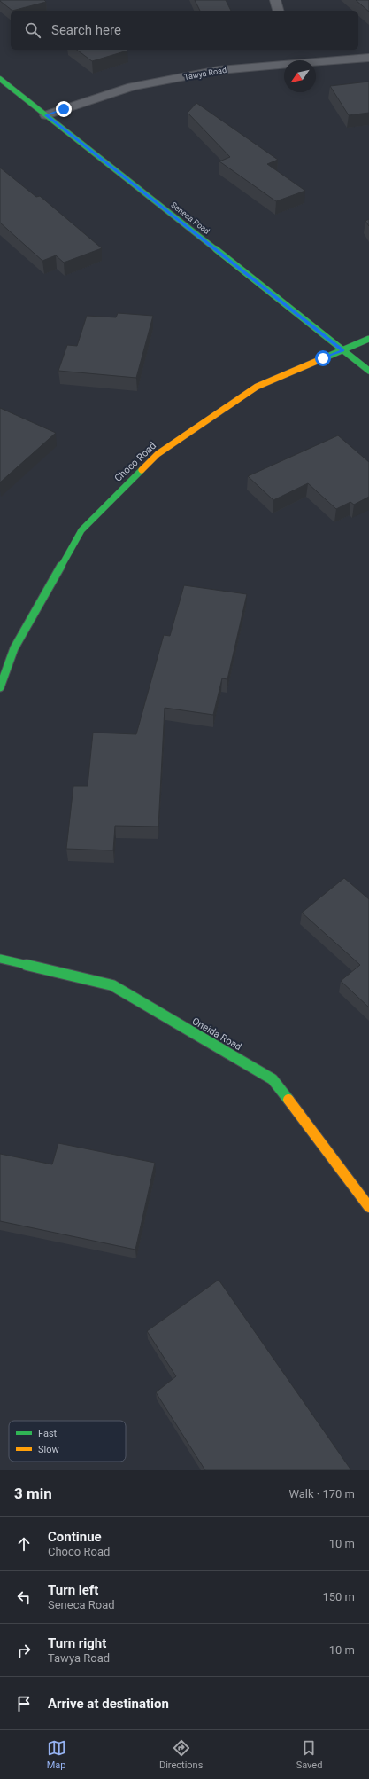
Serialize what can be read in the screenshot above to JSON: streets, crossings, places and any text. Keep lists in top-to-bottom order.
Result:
{
  "streets": {
    "street": [
      "Tawya Road",
      "Seneca Road",
      "Choco Road",
      "Oneida Road"
    ]
  },
  "crossings": [
    ["Tawya Road", "Seneca Road"],
    ["Seneca Road", "Choco Road"]
  ],
  "legend": ["Fast", "Slow"],
  "north": "bottom left",
  "page": {
    "search": "Search here",
    "heading": ["3 min", "Walk · 170 m"],
    "list": [
      ["Continue", "Choco Road", "10 m"],
      ["Turn left", "Seneca Road", "150 m"],
      ["Turn right", "Tawya Road", "10 m"],
      "Arrive at destination"
    ],
    "nav": ["Map", "Directions", "Saved"]
  }
}
